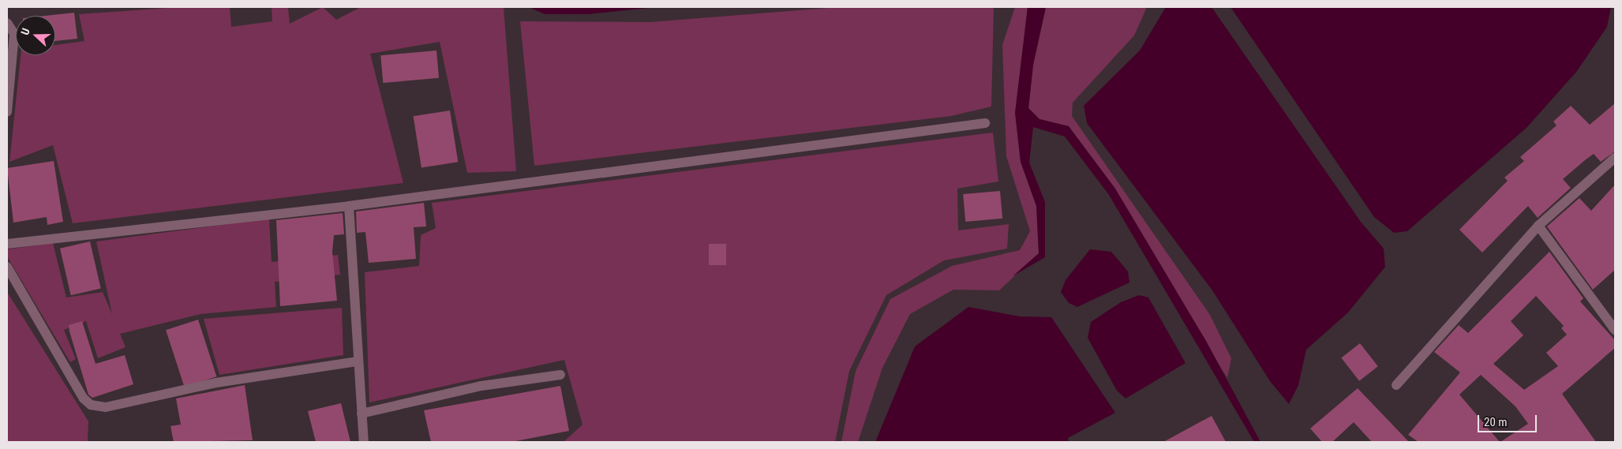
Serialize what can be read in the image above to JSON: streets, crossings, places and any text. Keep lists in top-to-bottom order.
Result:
{
  "scale_bar": "20 m",
  "north": "left"
}
